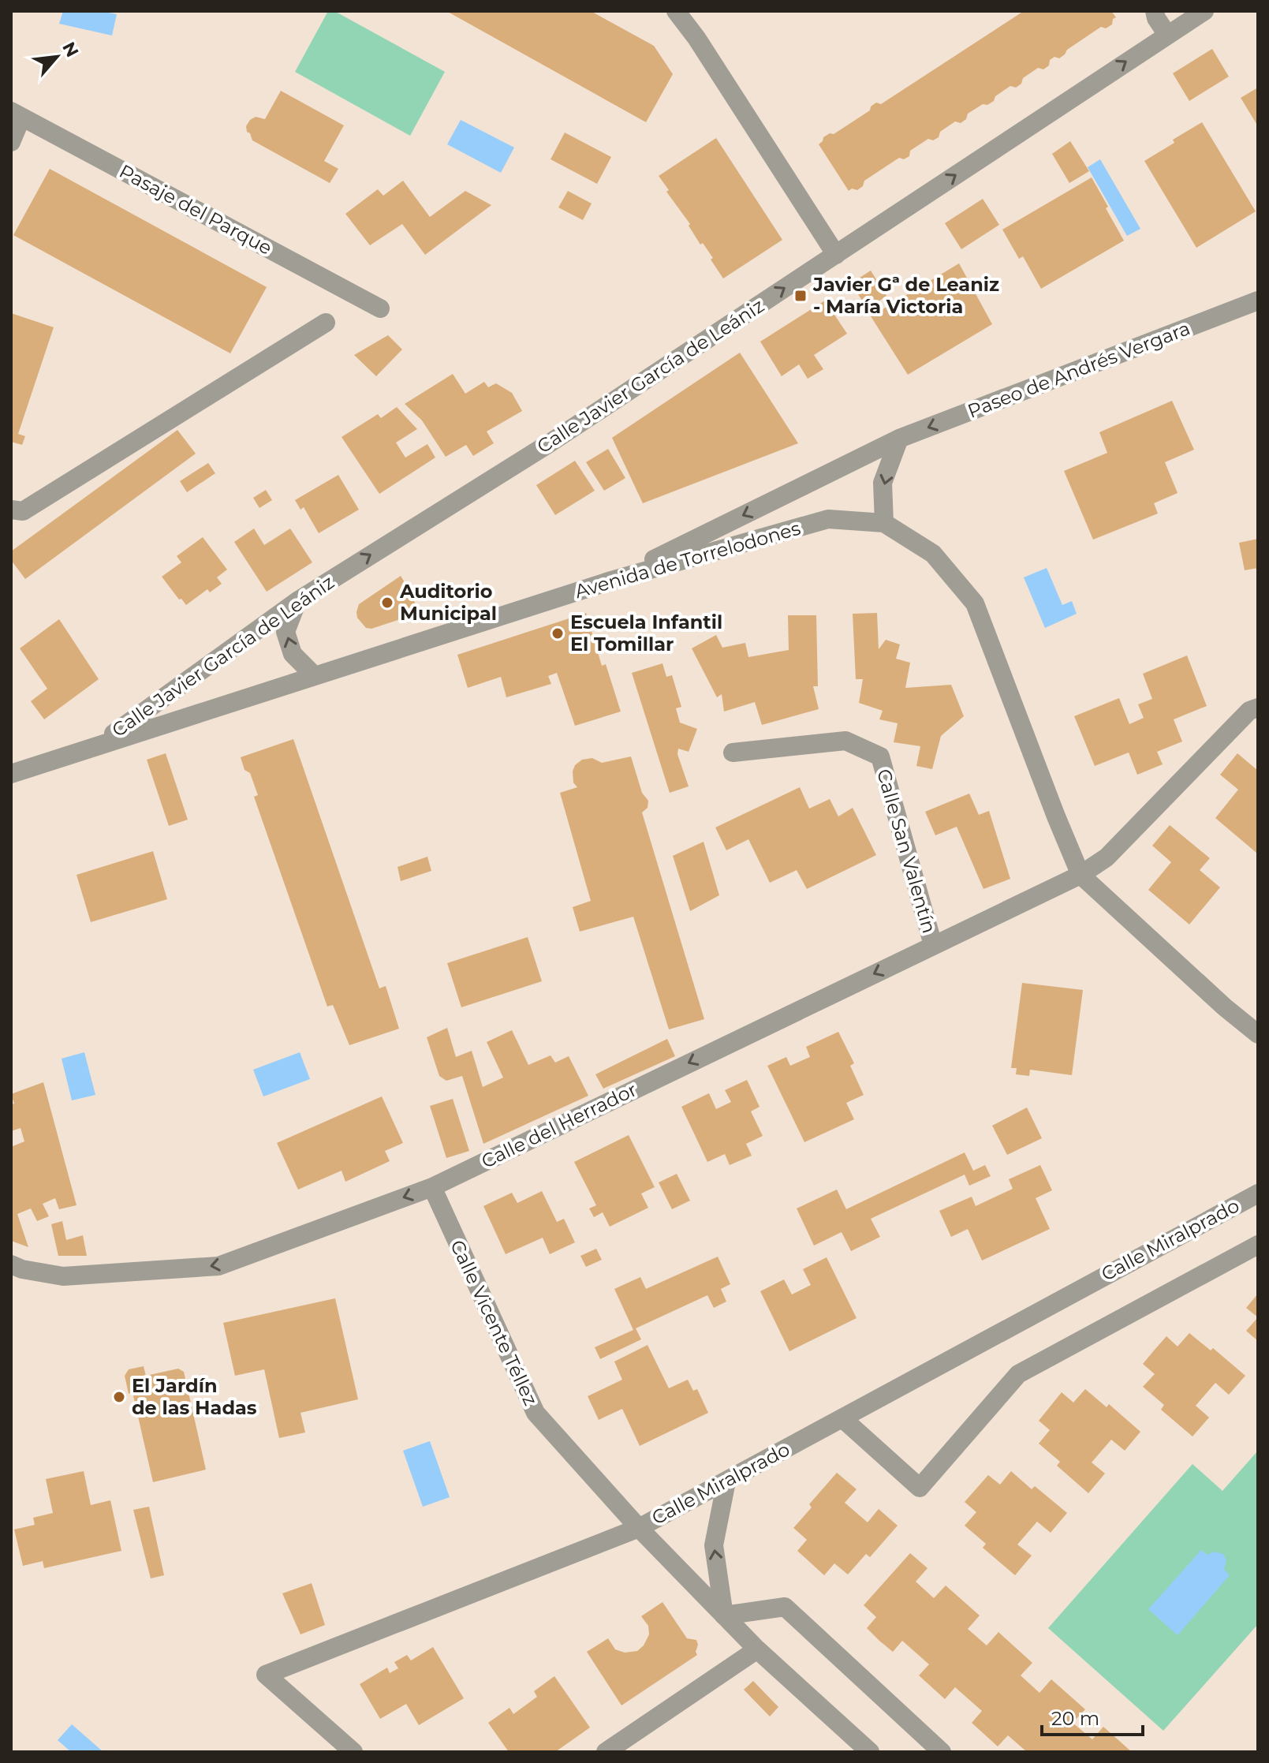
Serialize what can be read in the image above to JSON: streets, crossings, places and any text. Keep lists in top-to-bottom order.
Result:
{
  "streets": {
    "street": [
      "Pasaje del Parque",
      "Paseo de Andrés Vergara",
      "Calle Javier García de Leániz",
      "Avenida de Torrelodones",
      "Calle San Valentín",
      "Calle del Herrador",
      "Calle Miralprado",
      "Calle Vicente Téllez"
    ]
  },
  "crossings": [
    ["Paseo de Andrés Vergara", "Avenida de Torrelodones"],
    ["Calle Javier García de Leániz", "Avenida de Torrelodones"],
    ["Avenida de Torrelodones", "Calle del Herrador"],
    ["Calle San Valentín", "Calle del Herrador"],
    ["Calle del Herrador", "Calle Vicente Téllez"],
    ["Calle Miralprado", "Calle Vicente Téllez"]
  ],
  "one_way": ["Paseo de Andrés Vergara", "Calle Javier García de Leániz", "Calle del Herrador"],
  "places": {
    "transit": ["Javier Gª de Leaniz - María Victoria"],
    "other": ["Auditorio Municipal", "Escuela Infantil El Tomillar", "El Jardín de las Hadas"]
  },
  "scale_bar": "20 m",
  "north": "top right"
}
